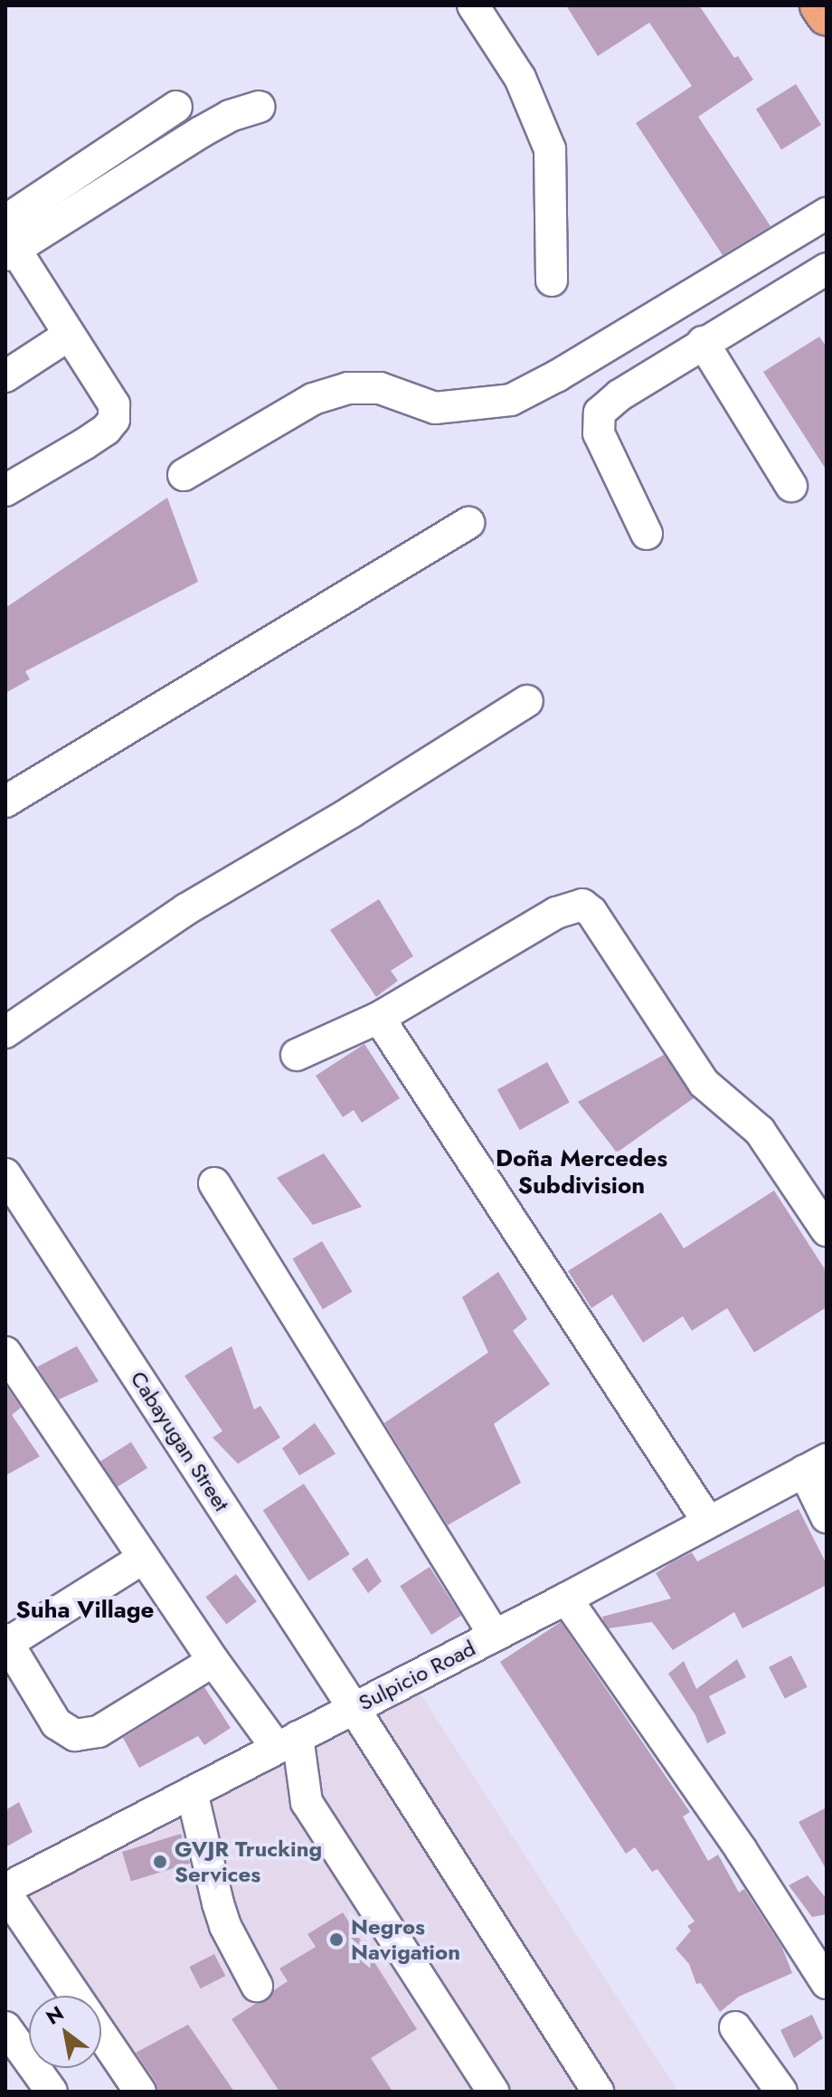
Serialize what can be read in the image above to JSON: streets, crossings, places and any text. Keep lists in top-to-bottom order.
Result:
{
  "streets": {
    "street": ["Cabayugan Street", "Sulpicio Road"]
  },
  "crossings": [
    ["Cabayugan Street", "Sulpicio Road"]
  ],
  "districts": ["Doña Mercedes Subdivision", "Suha Village"],
  "places": ["GVJR Trucking Services", "Negros Navigation"],
  "north": "top left"
}
